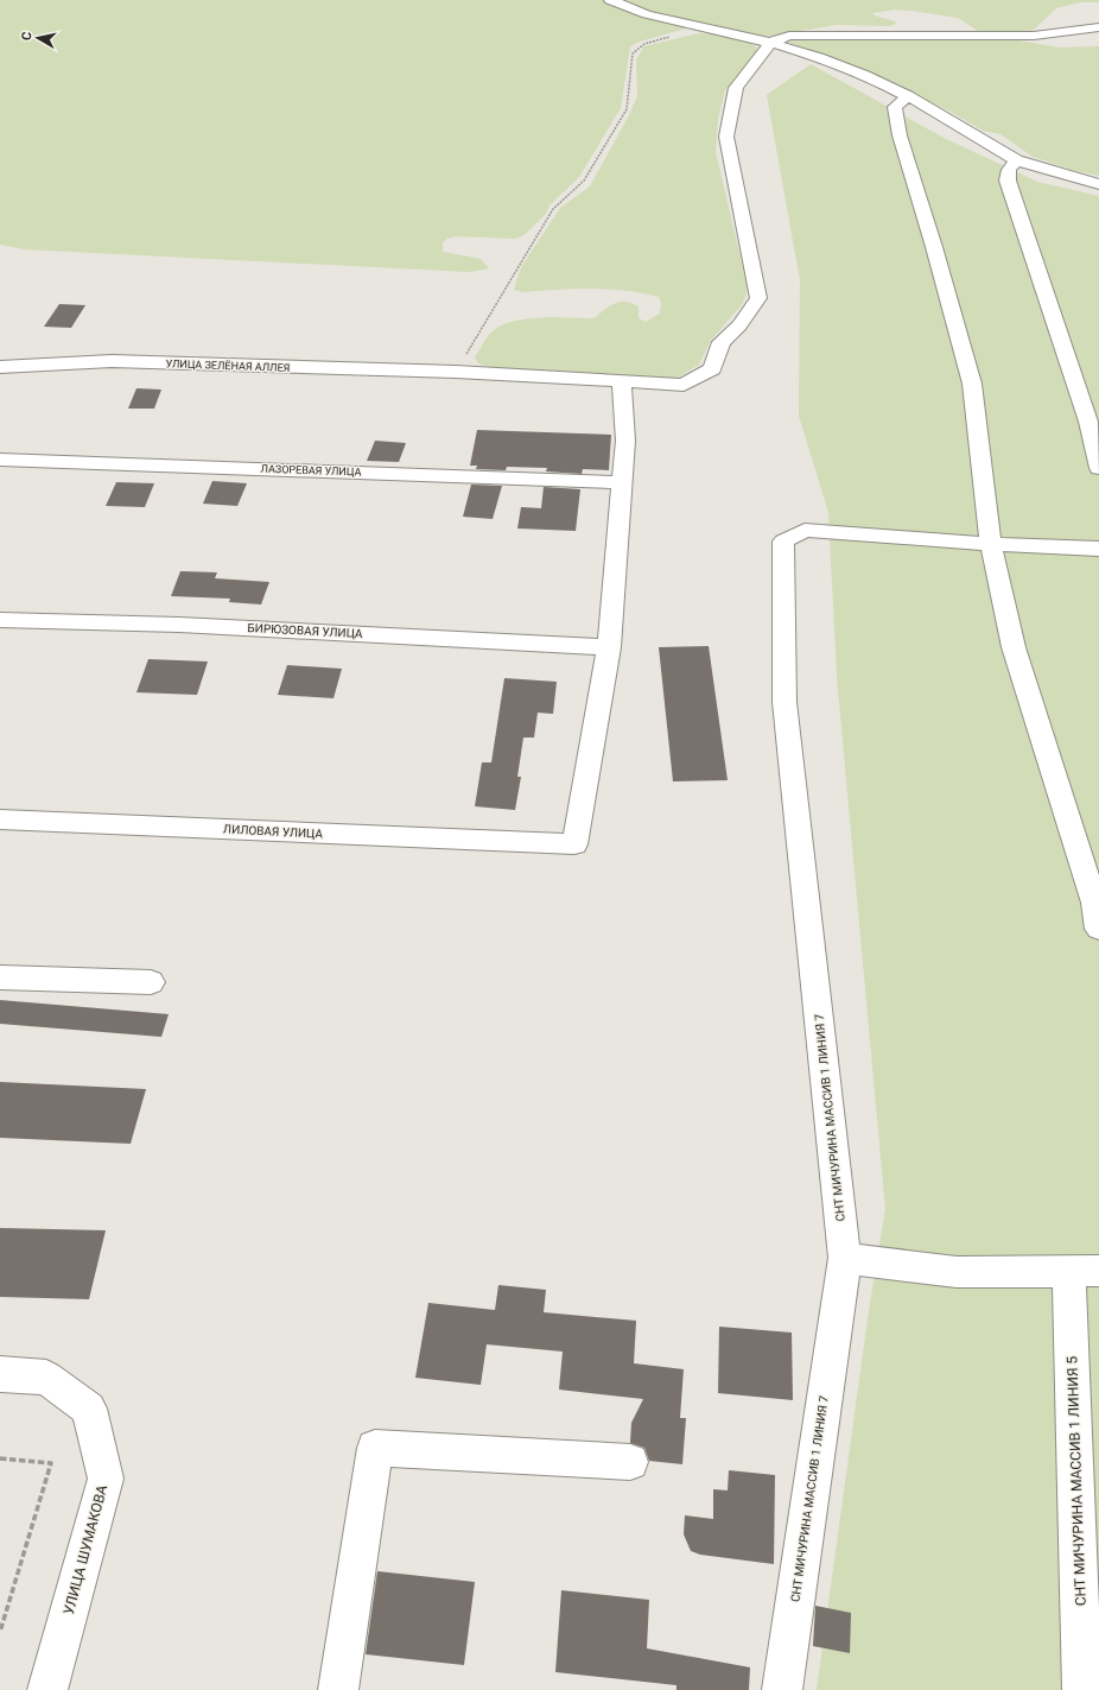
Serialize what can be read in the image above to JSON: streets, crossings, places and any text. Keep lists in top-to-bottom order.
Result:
{
  "streets": {
    "street": [
      "УЛИЦА ЗЕЛЁНАЯ АЛЛЕЯ",
      "ЛАЗОРЕВАЯ УЛИЦА",
      "БИРЮЗОВАЯ УЛИЦА",
      "ЛИЛОВАЯ УЛИЦА",
      "СНТ МИЧУРИНА МАССИВ 1 ЛИНИЯ 7",
      "СНТ МИЧУРИНА МАССИВ 1 ЛИНИЯ 5",
      "УЛИЦА ШУМАКОВА"
    ]
  },
  "crossings": [
    ["БИРЮЗОВАЯ УЛИЦА", "ЛИЛОВАЯ УЛИЦА"]
  ],
  "north": "left"
}
